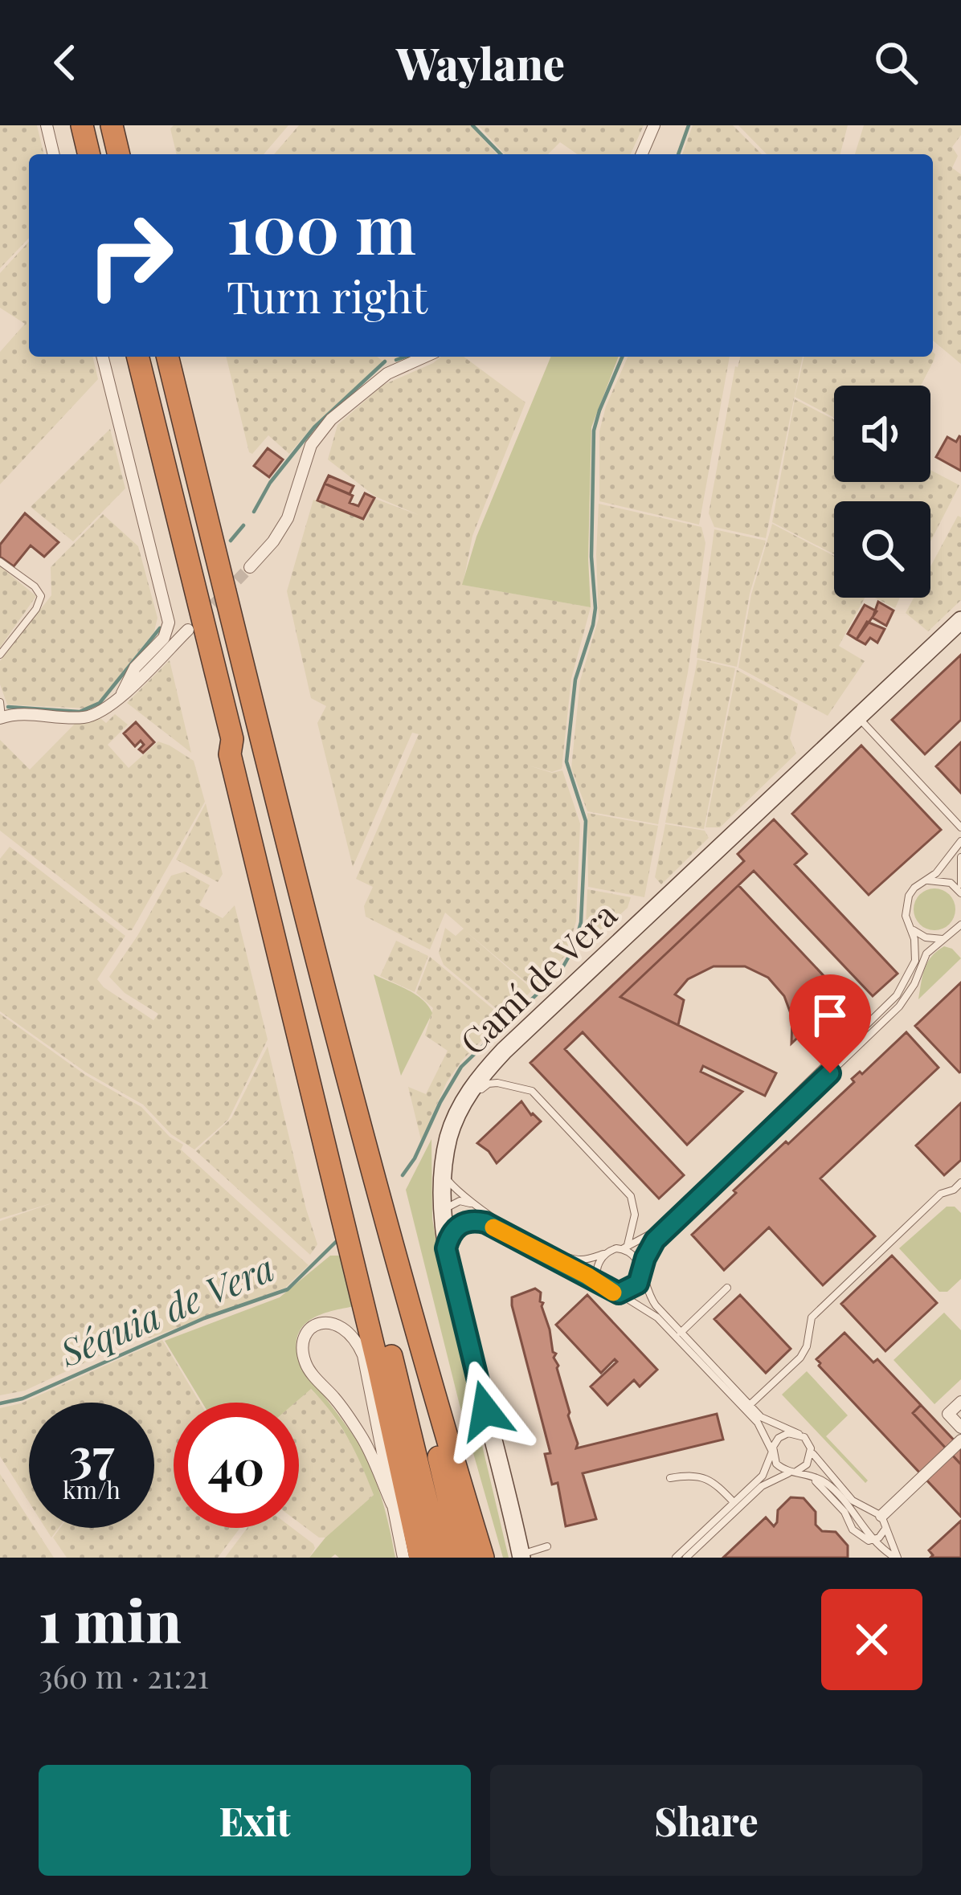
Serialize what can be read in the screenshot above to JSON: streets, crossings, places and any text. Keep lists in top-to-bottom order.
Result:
{
  "streets": {
    "street": ["Camí de Vera"]
  },
  "water": ["Séquia de Vera"],
  "page": {
    "header": "Waylane",
    "turn": ["100 m", "Turn right"],
    "speed": "37 km/h",
    "limit": "40",
    "heading": ["1 min", "360 m · 21:21"],
    "buttons": ["Exit", "Share"]
  }
}
